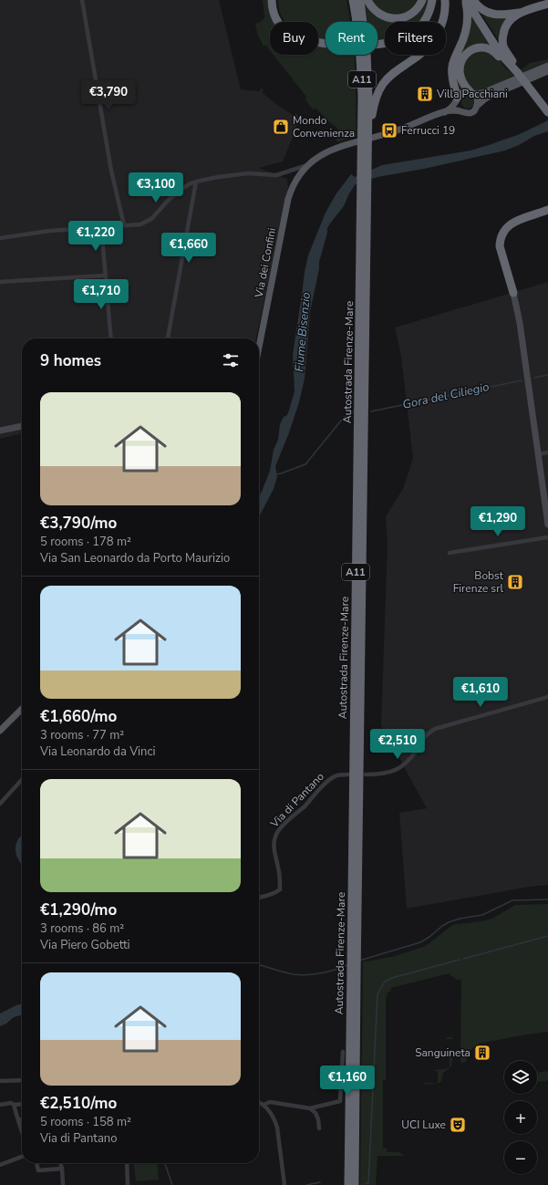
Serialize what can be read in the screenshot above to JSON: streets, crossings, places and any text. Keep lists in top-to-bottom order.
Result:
{
  "streets": {
    "highway": ["A11", "Autostrada Firenze-Mare"],
    "main road": ["Via dei Confini"],
    "street": ["Via di Pantano"]
  },
  "water": ["Fiume Bisenzio", "Gora del Ciliegio"],
  "places": {
    "building": ["Villa Pacchiani", "Bobst Firenze srl", "Sanguineta"],
    "shop": ["Mondo Convenienza"],
    "bus stop": ["Ferrucci 19"],
    "theatre": ["UCI Luxe"]
  },
  "page": {
    "chip": ["Buy", "Rent", "Filters"],
    "price": [
      "€3,790",
      "€3,100",
      "€1,220",
      "€1,660",
      "€1,710",
      "€1,290",
      "€1,610",
      "€2,510",
      "€1,160"
    ],
    "heading": "9 homes",
    "list": [
      {
        "name": "€3,790/mo",
        "note": "5 rooms · 178 m² · Via San Leonardo da Porto Maurizio"
      },
      {
        "name": "€1,660/mo",
        "note": "3 rooms · 77 m² · Via Leonardo da Vinci"
      },
      {
        "name": "€1,290/mo",
        "note": "3 rooms · 86 m² · Via Piero Gobetti"
      },
      {
        "name": "€2,510/mo",
        "note": "5 rooms · 158 m² · Via di Pantano"
      }
    ],
    "map_buttons": ["+", "−"]
  }
}
